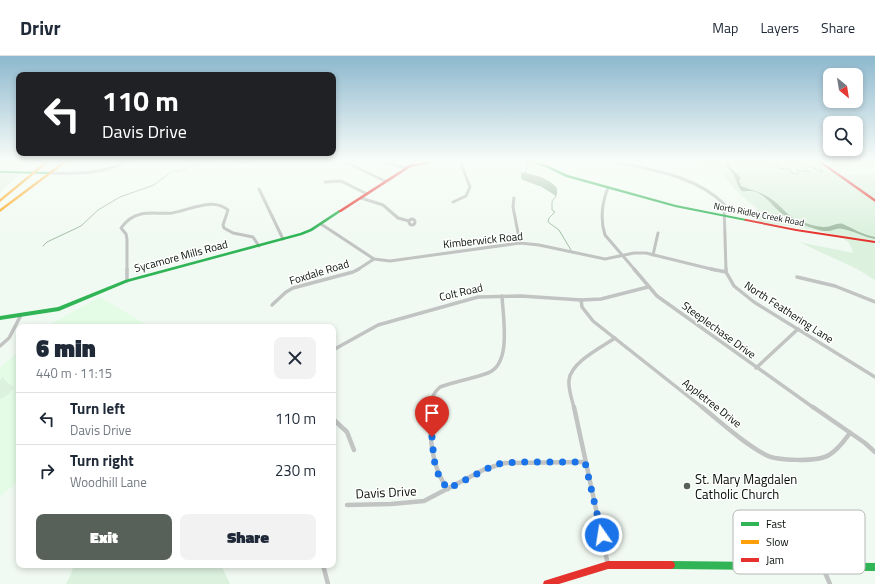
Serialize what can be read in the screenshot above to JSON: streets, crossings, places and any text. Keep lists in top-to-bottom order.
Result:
{
  "streets": {
    "main road": ["North Ridley Creek Road", "Sycamore Mills Road"],
    "street": [
      "Kimberwick Road",
      "Foxdale Road",
      "Colt Road",
      "North Feathering Lane",
      "Steeplechase Drive",
      "Appletree Drive",
      "Davis Drive"
    ]
  },
  "crossings": [
    ["North Ridley Creek Road", "Steeplechase Drive"],
    ["Kimberwick Road", "Sycamore Mills Road"],
    ["Kimberwick Road", "Foxdale Road"],
    ["Kimberwick Road", "North Feathering Lane"],
    ["Kimberwick Road", "Steeplechase Drive"],
    ["Colt Road", "Steeplechase Drive"],
    ["Colt Road", "Appletree Drive"],
    ["Steeplechase Drive", "Appletree Drive"]
  ],
  "places": ["St. Mary Magdalen Catholic Church"],
  "legend": ["Fast", "Slow", "Jam"],
  "north": "bottom right",
  "page": {
    "header": "Drivr",
    "nav": ["Map", "Layers", "Share"],
    "turn": ["110 m", "Davis Drive"],
    "heading": ["6 min", "440 m · 11:15"],
    "list": [
      {
        "name": "Turn left",
        "note": "Davis Drive",
        "value": "110 m"
      },
      {
        "name": "Turn right",
        "note": "Woodhill Lane",
        "value": "230 m"
      }
    ],
    "buttons": ["Exit", "Share"]
  }
}
